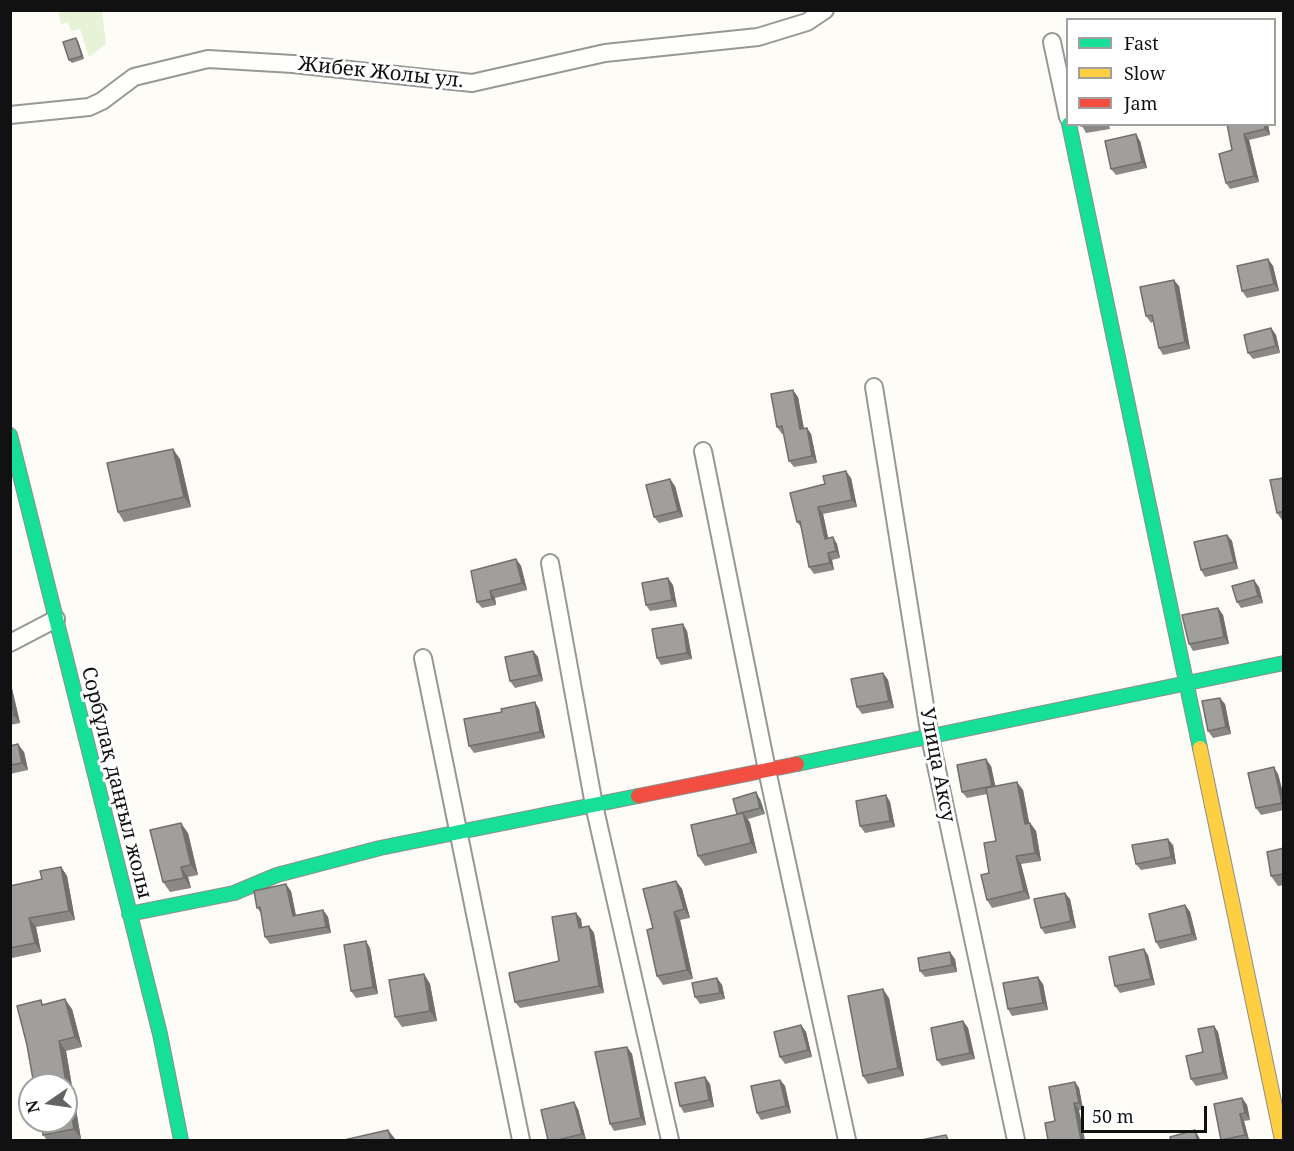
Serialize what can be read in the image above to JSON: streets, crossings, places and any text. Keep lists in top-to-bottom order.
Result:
{
  "streets": {
    "street": ["Жибек Жолы ул.", "Улица Аксу", "Сорбұлақ даңғыл жолы"]
  },
  "legend": ["Fast", "Slow", "Jam"],
  "scale_bar": "50 m",
  "north": "left"
}
